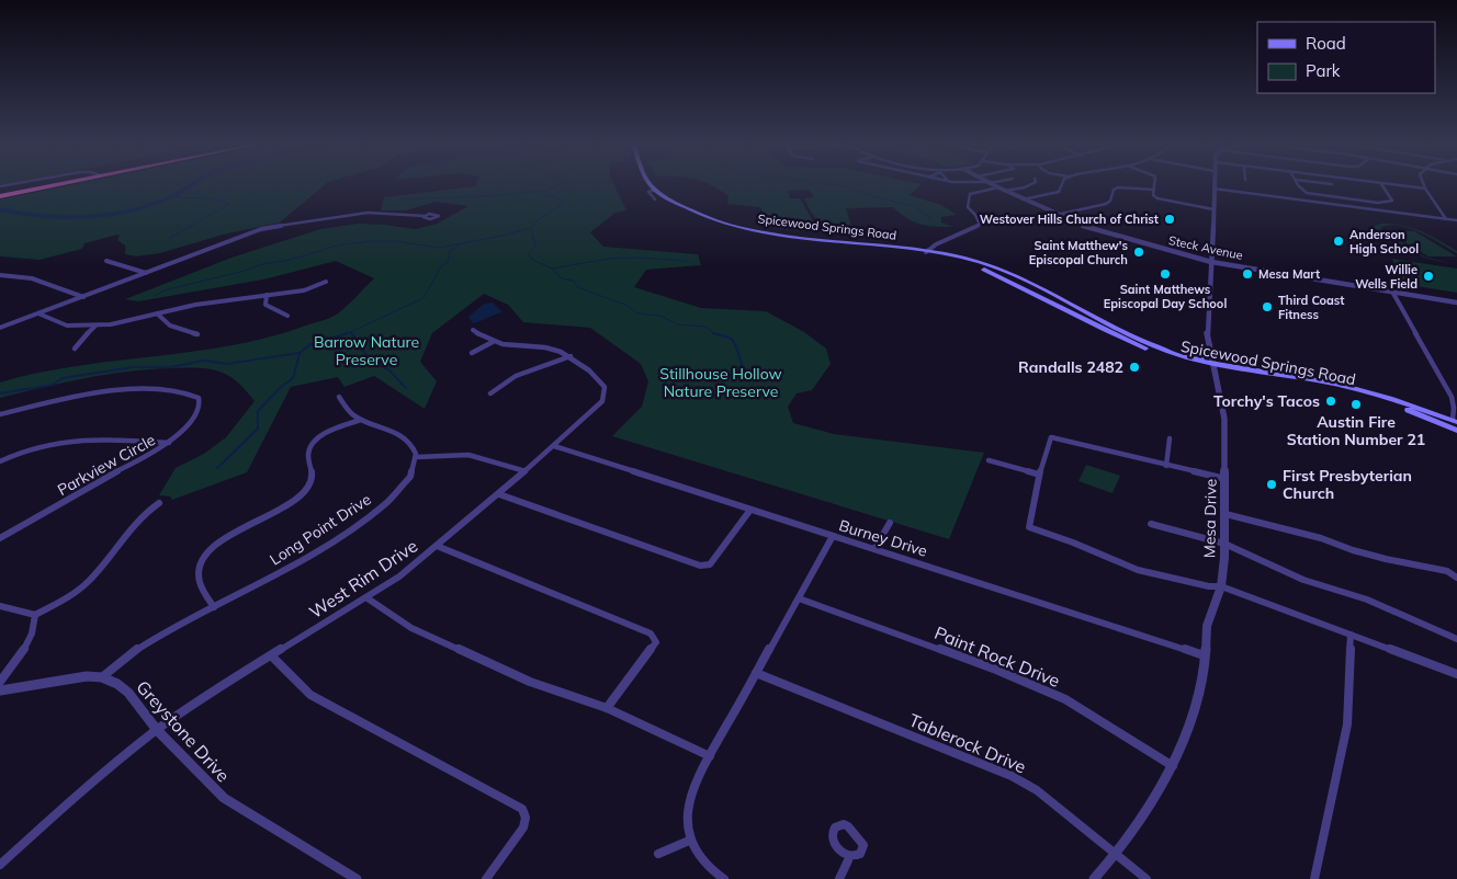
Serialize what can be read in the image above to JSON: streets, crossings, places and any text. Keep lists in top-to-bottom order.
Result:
{
  "streets": {
    "main road": ["Spicewood Springs Road"],
    "street": [
      "Steck Avenue",
      "Parkview Circle",
      "Mesa Drive",
      "Long Point Drive",
      "Burney Drive",
      "West Rim Drive",
      "Paint Rock Drive",
      "Greystone Drive",
      "Tablerock Drive"
    ]
  },
  "crossings": [
    ["Spicewood Springs Road", "Mesa Drive"],
    ["Steck Avenue", "Mesa Drive"],
    ["Mesa Drive", "Burney Drive"],
    ["Mesa Drive", "Paint Rock Drive"],
    ["Mesa Drive", "Tablerock Drive"],
    ["Long Point Drive", "Greystone Drive"],
    ["Burney Drive", "West Rim Drive"],
    ["West Rim Drive", "Greystone Drive"]
  ],
  "parks": ["Barrow Nature Preserve", "Stillhouse Hollow Nature Preserve"],
  "places": [
    "Westover Hills Church of Christ",
    "Anderson High School",
    "Saint Matthew's Episcopal Church",
    "Saint Matthews Episcopal Day School",
    "Mesa Mart",
    "Willie Wells Field",
    "Third Coast Fitness",
    "Randalls 2482",
    "Torchy's Tacos",
    "Austin Fire Station Number 21",
    "First Presbyterian Church"
  ],
  "legend": ["Road", "Park"]
}
